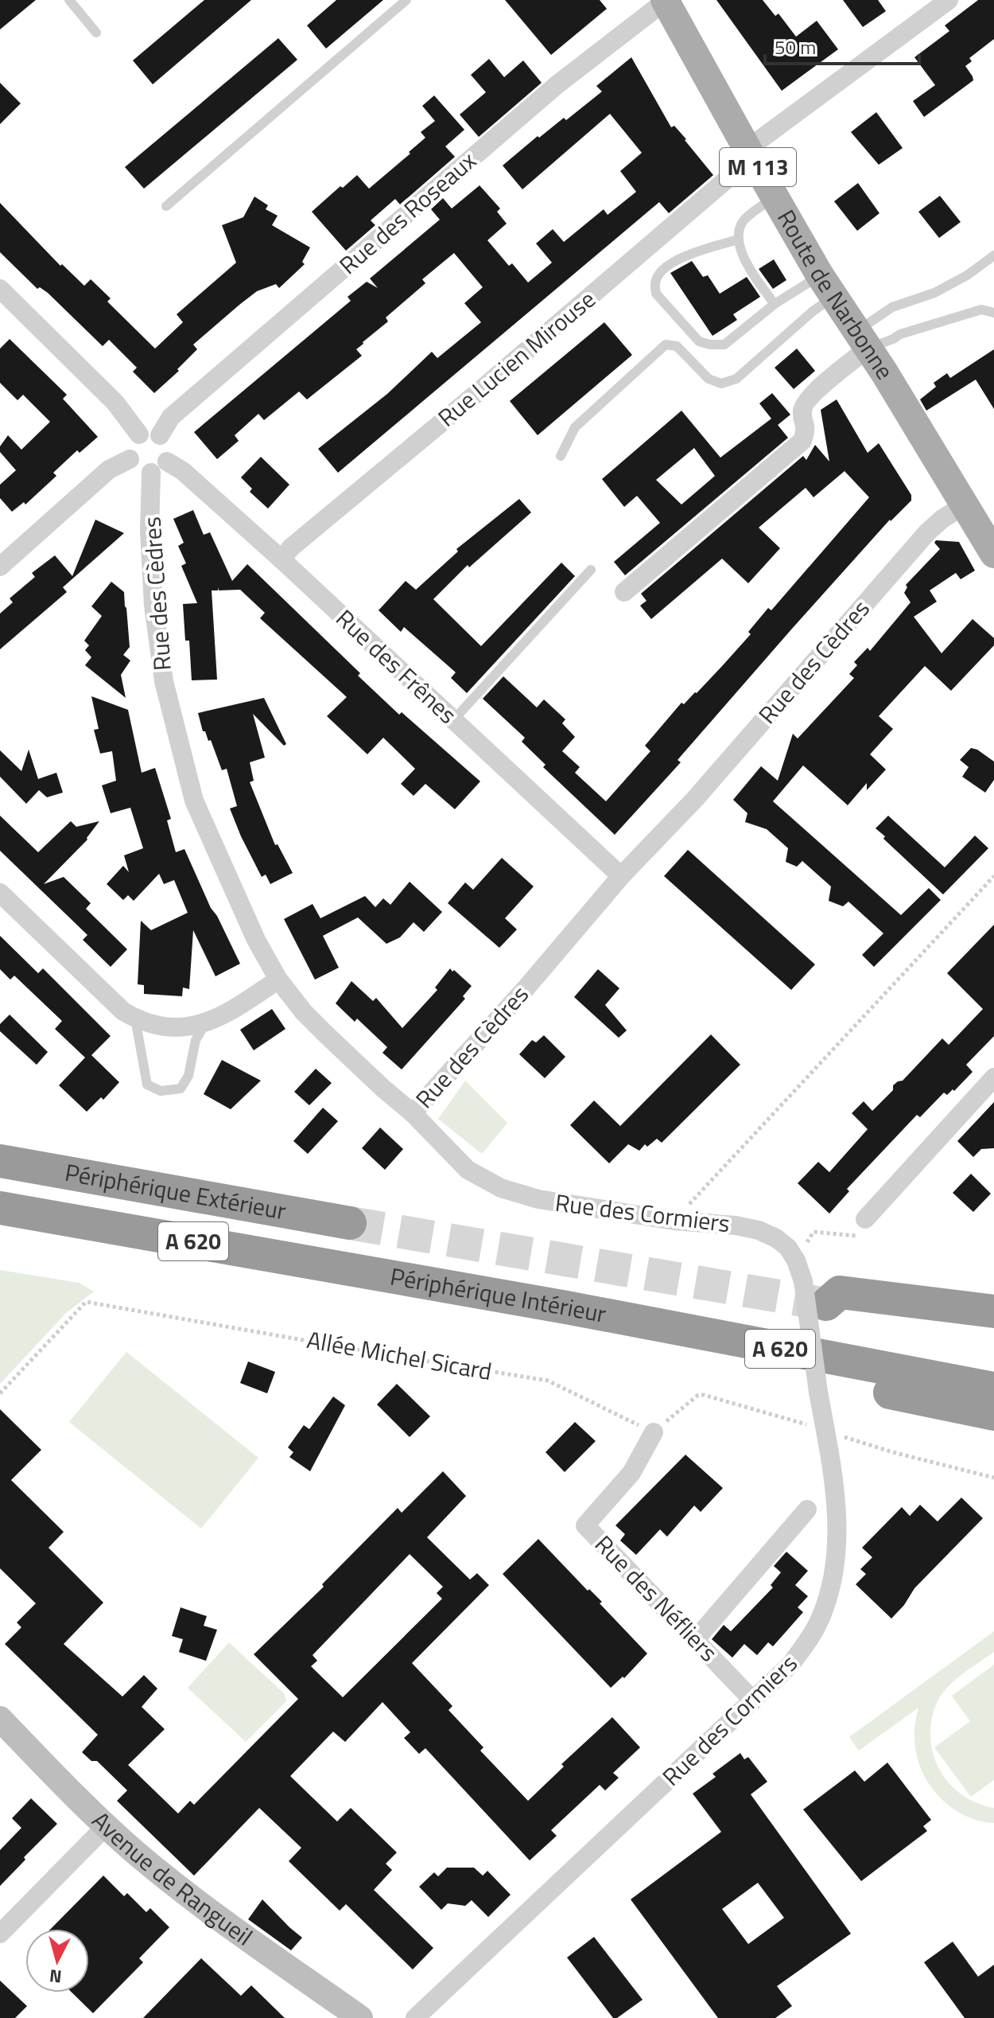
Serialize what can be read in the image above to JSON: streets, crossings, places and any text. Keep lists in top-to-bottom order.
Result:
{
  "streets": {
    "highway": ["Périphérique Extérieur", "A 620", "Périphérique Intérieur"],
    "main road": ["M 113", "Route de Narbonne"],
    "street": [
      "Rue des Roseaux",
      "Rue Lucien Mirouse",
      "Rue des Cèdres",
      "Rue des Frênes",
      "Rue des Cormiers",
      "Rue des Néfliers",
      "Avenue de Rangueil"
    ],
    "path": ["Allée Michel Sicard"]
  },
  "crossings": [
    ["Rue des Roseaux", "Route de Narbonne"],
    ["Rue des Roseaux", "Rue des Cèdres"],
    ["Rue des Roseaux", "Rue des Frênes"],
    ["Route de Narbonne", "Rue Lucien Mirouse"],
    ["Route de Narbonne", "Rue des Cèdres"],
    ["Rue Lucien Mirouse", "Rue des Frênes"],
    ["Rue des Cèdres", "Rue des Frênes"],
    ["Rue des Cèdres", "Rue des Cormiers"],
    ["Rue des Cormiers", "Rue des Néfliers"],
    ["Allée Michel Sicard", "Rue des Néfliers"]
  ],
  "scale_bar": "50 m",
  "north": "bottom"
}
